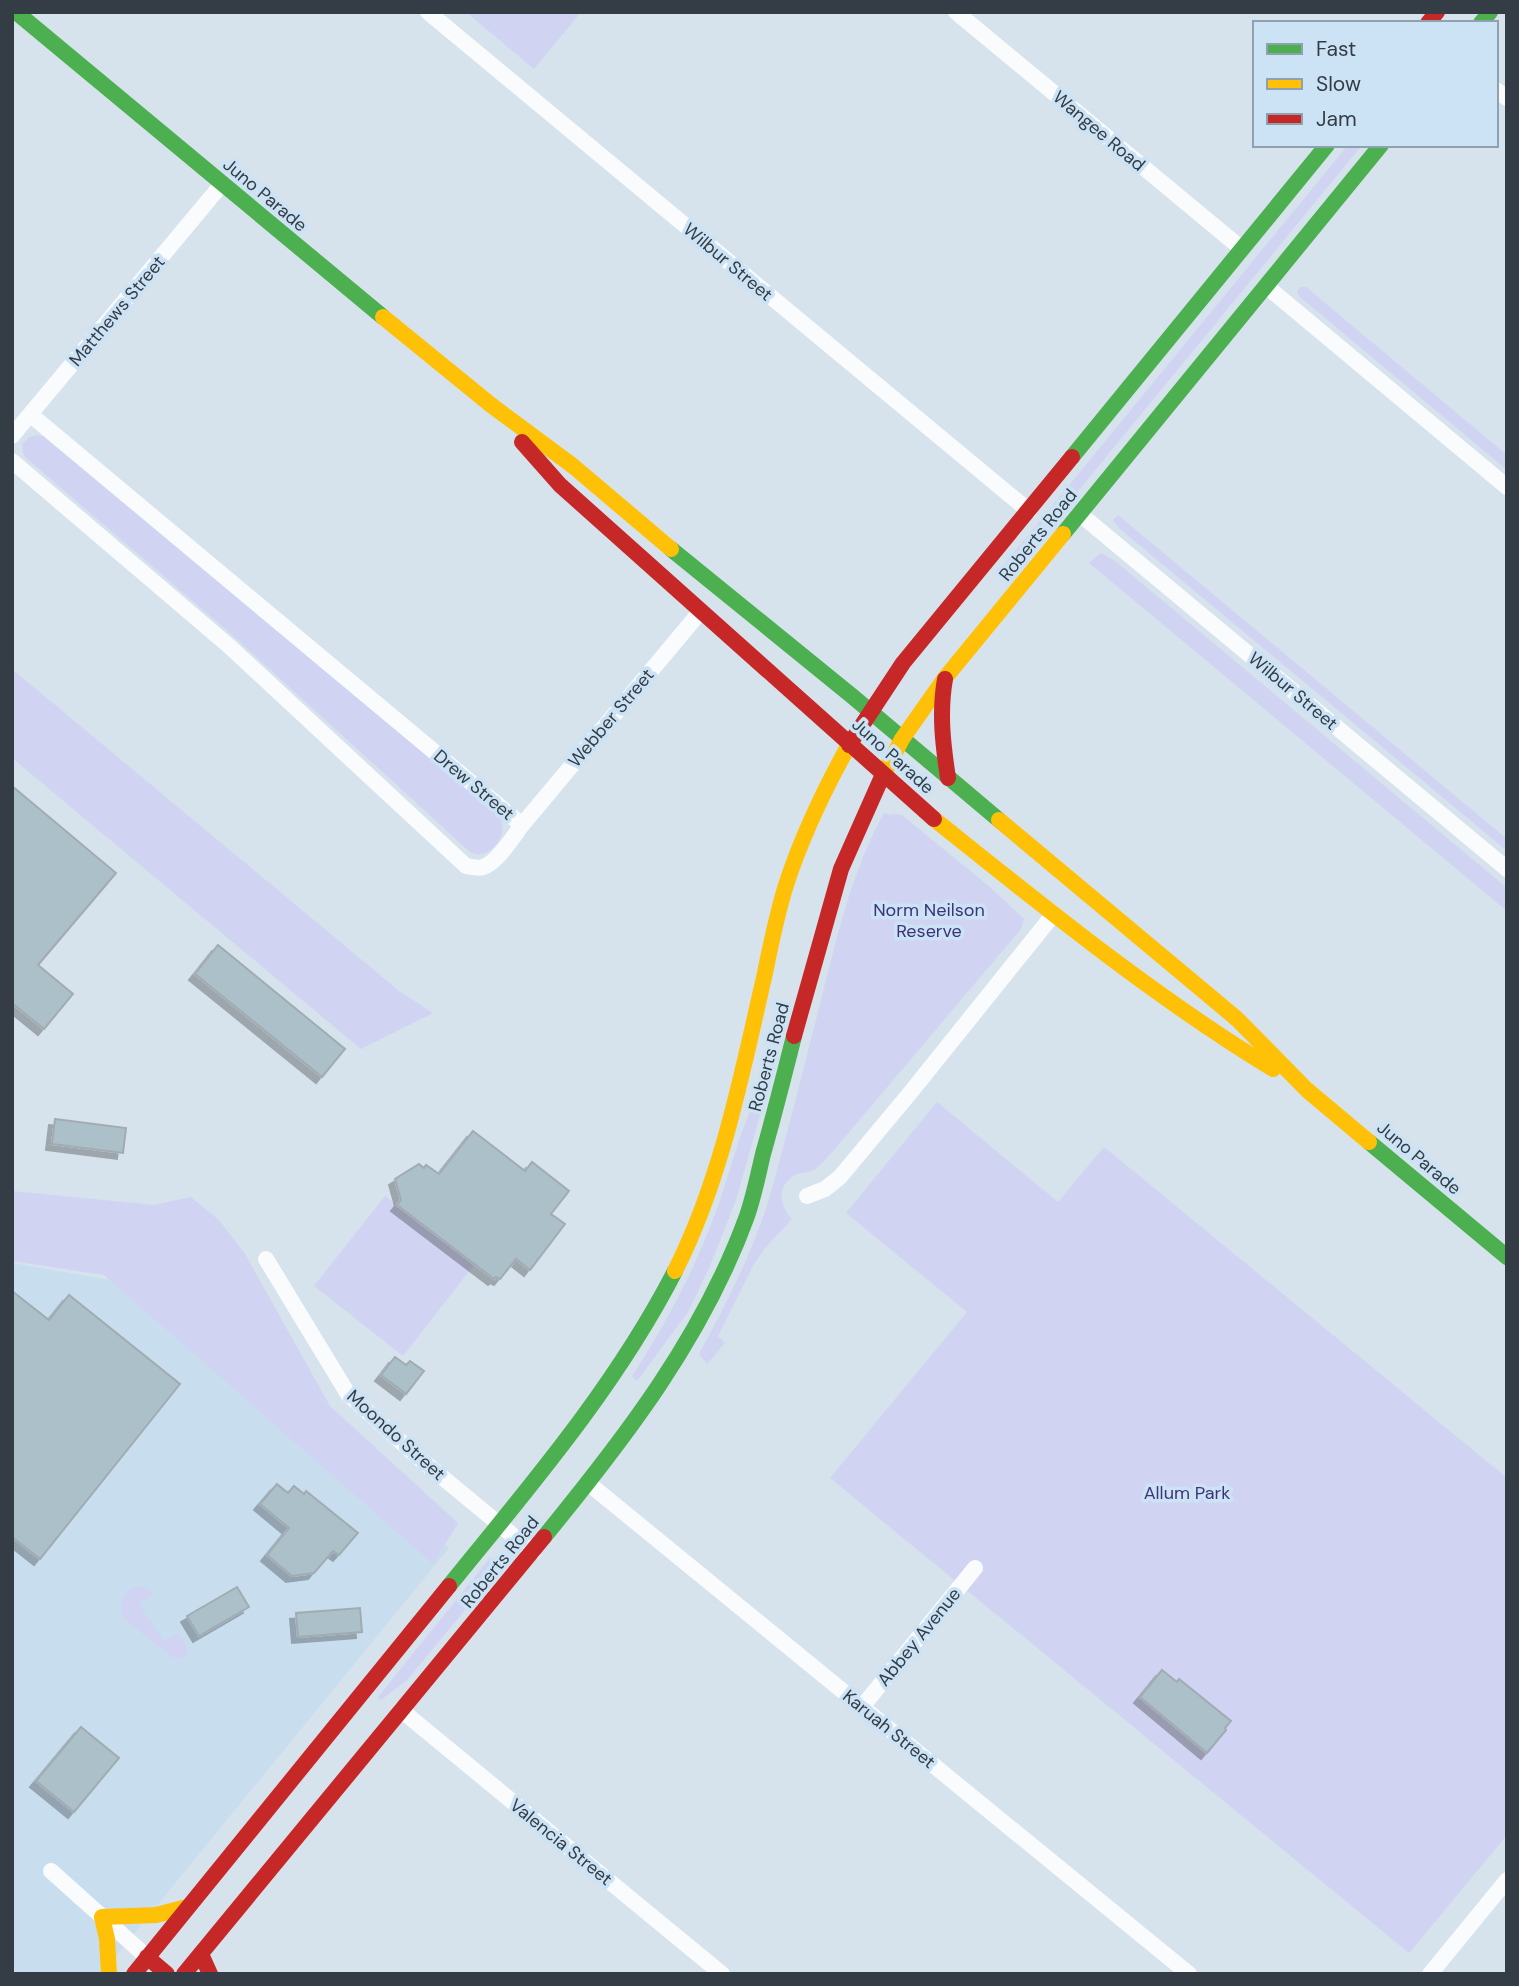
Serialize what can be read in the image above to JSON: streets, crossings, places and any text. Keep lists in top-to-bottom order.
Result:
{
  "streets": {
    "main road": ["Juno Parade", "Roberts Road"],
    "street": [
      "Wangee Road",
      "Wilbur Street",
      "Matthews Street",
      "Webber Street",
      "Drew Street",
      "Moondo Street",
      "Abbey Avenue",
      "Karuah Street",
      "Valencia Street"
    ]
  },
  "crossings": [
    ["Wangee Road", "Roberts Road"],
    ["Juno Parade", "Matthews Street"],
    ["Juno Parade", "Roberts Road"],
    ["Juno Parade", "Webber Street"],
    ["Wilbur Street", "Roberts Road"],
    ["Matthews Street", "Drew Street"],
    ["Roberts Road", "Moondo Street"],
    ["Roberts Road", "Karuah Street"],
    ["Roberts Road", "Valencia Street"],
    ["Webber Street", "Drew Street"],
    ["Abbey Avenue", "Karuah Street"]
  ],
  "parks": ["Norm Neilson Reserve", "Allum Park"],
  "legend": ["Fast", "Slow", "Jam"]
}
